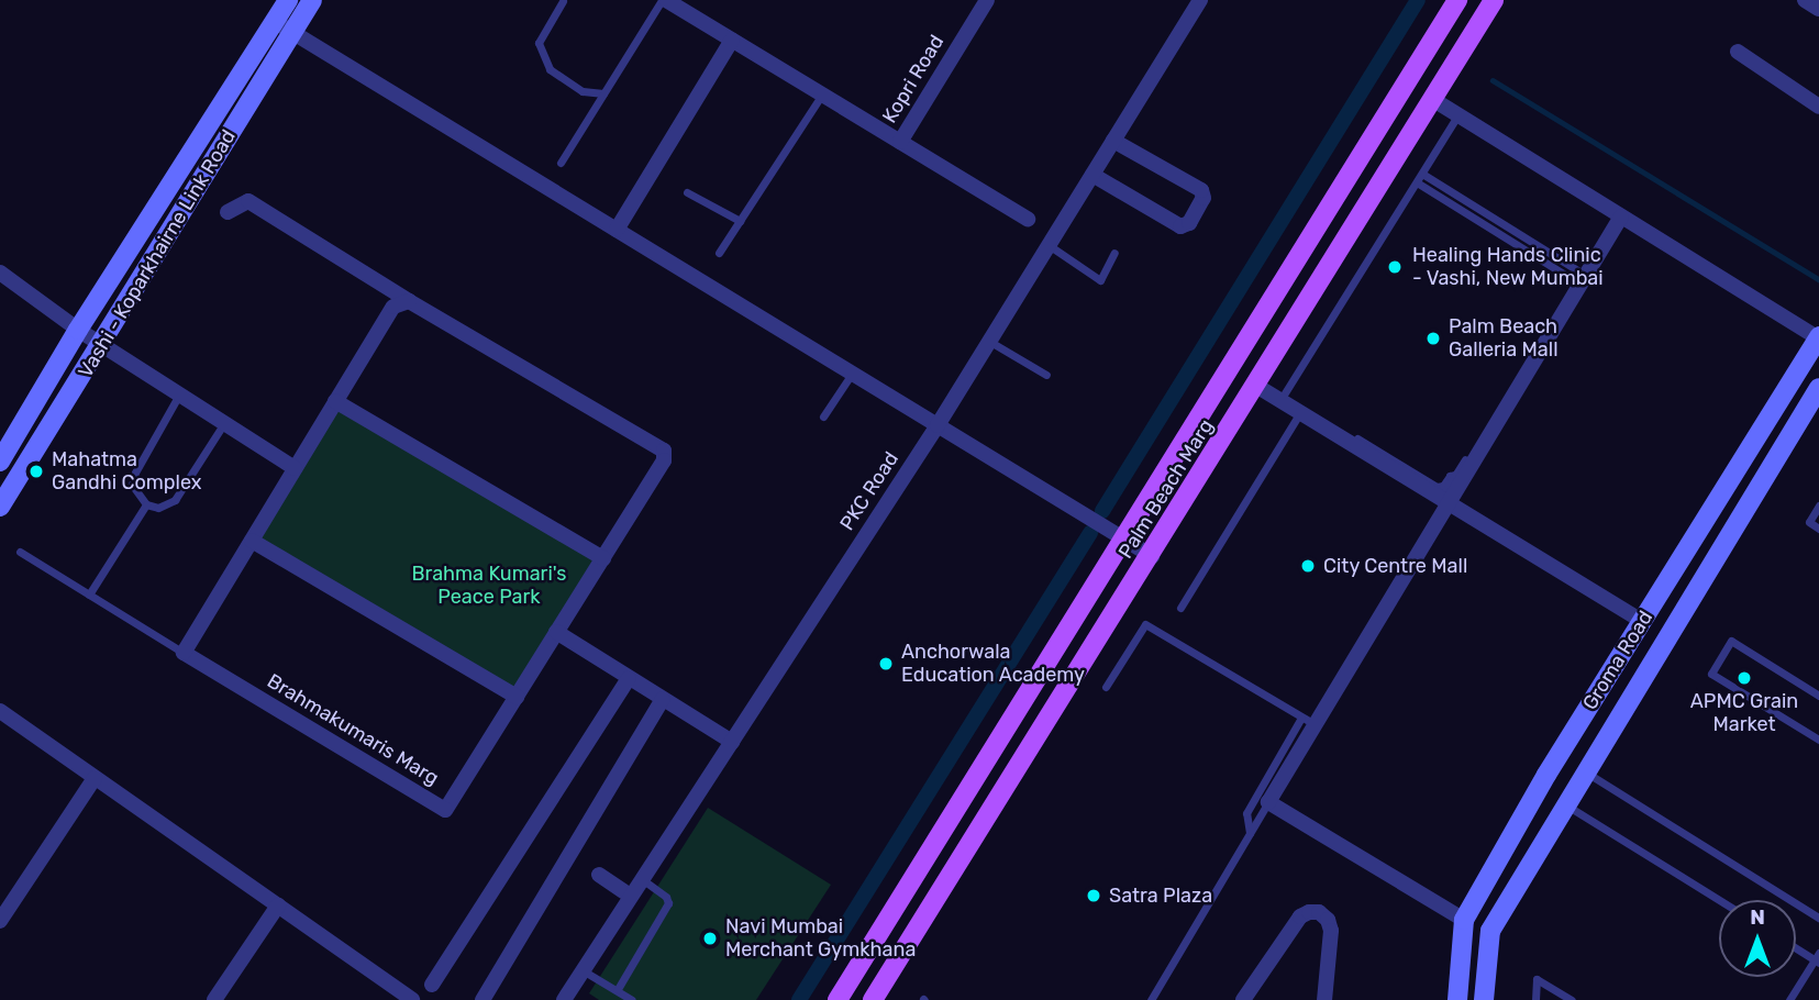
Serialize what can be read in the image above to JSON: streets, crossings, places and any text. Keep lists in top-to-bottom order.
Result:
{
  "streets": {
    "main road": ["Vashi - Koparkhairne Link Road", "Palm Beach Marg", "Groma Road"],
    "street": ["Kopri Road", "PKC Road", "Brahmakumaris Marg"]
  },
  "parks": ["Brahma Kumari's Peace Park"],
  "places": [
    "Healing Hands Clinic - Vashi, New Mumbai",
    "Palm Beach Galleria Mall",
    "Mahatma Gandhi Complex",
    "City Centre Mall",
    "Anchorwala Education Academy",
    "APMC Grain Market",
    "Satra Plaza",
    "Navi Mumbai Merchant Gymkhana"
  ],
  "north": "top"
}
